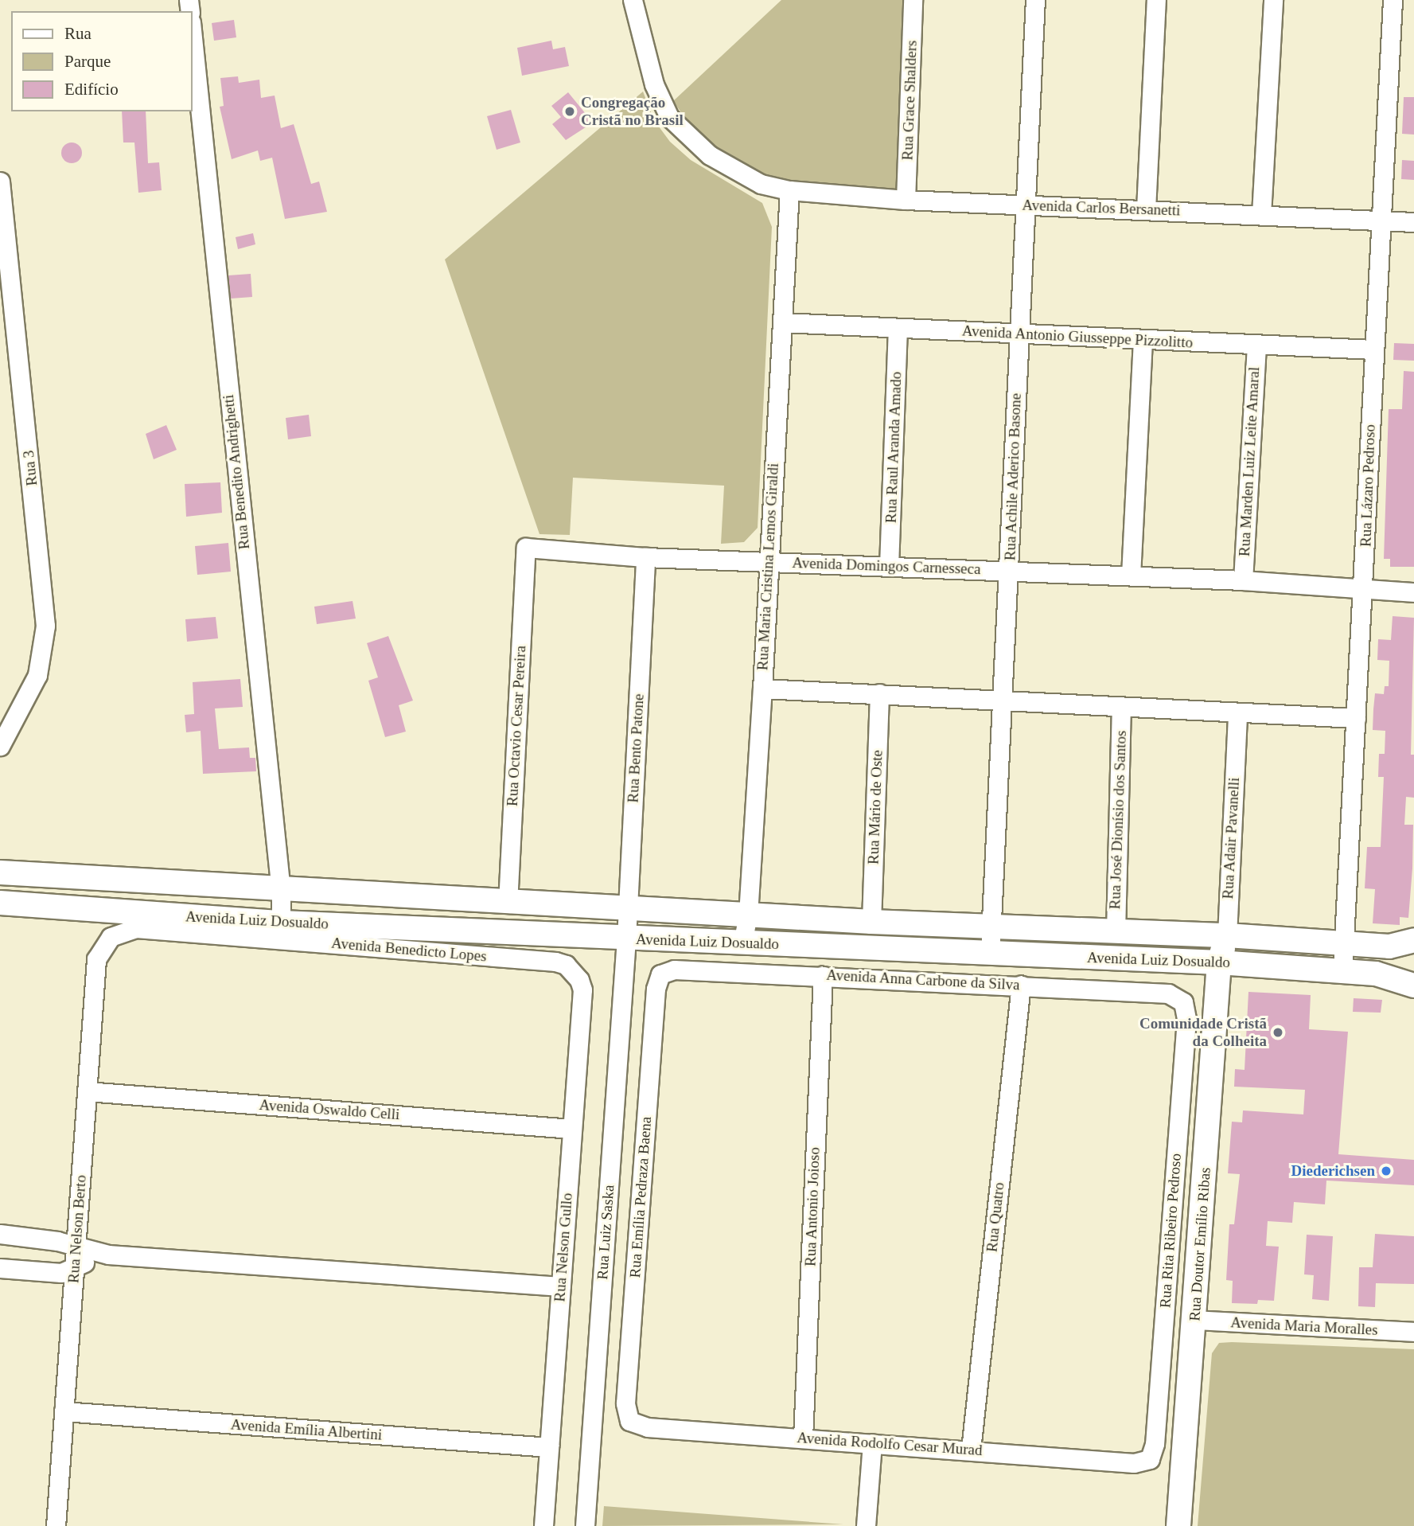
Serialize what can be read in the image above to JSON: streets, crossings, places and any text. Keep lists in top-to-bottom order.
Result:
{
  "streets": {
    "street": [
      "Rua Grace Shalders",
      "Avenida Carlos Bersanetti",
      "Avenida Antonio Giusseppe Pizzolitto",
      "Rua Raul Aranda Amado",
      "Rua Marden Luiz Leite Amaral",
      "Rua 3",
      "Rua Benedito Andrighetti",
      "Rua Achile Aderico Basone",
      "Rua Lázaro Pedroso",
      "Avenida Domingos Carnesseca",
      "Rua Maria Cristina Lemos Giraldi",
      "Rua Octavio Cesar Pereira",
      "Rua Bento Patone",
      "Rua Mário de Oste",
      "Rua José Dionísio dos Santos",
      "Rua Adair Pavanelli",
      "Avenida Luiz Dosualdo",
      "Avenida Benedicto Lopes",
      "Avenida Anna Carbone da Silva",
      "Avenida Oswaldo Celli",
      "Rua Emília Pedraza Baena",
      "Rua Antonio Joioso",
      "Rua Quatro",
      "Rua Nelson Berto",
      "Rua Rita Ribeiro Pedroso",
      "Rua Luiz Saska",
      "Rua Doutor Emílio Ribas",
      "Rua Nelson Gullo",
      "Avenida Maria Moralles",
      "Avenida Emília Albertini",
      "Avenida Rodolfo Cesar Murad"
    ]
  },
  "crossings": [
    ["Rua Grace Shalders", "Avenida Carlos Bersanetti"],
    ["Avenida Carlos Bersanetti", "Rua Achile Aderico Basone"],
    ["Avenida Carlos Bersanetti", "Rua Lázaro Pedroso"],
    ["Avenida Carlos Bersanetti", "Rua Maria Cristina Lemos Giraldi"],
    ["Avenida Antonio Giusseppe Pizzolitto", "Rua Raul Aranda Amado"],
    ["Avenida Antonio Giusseppe Pizzolitto", "Rua Marden Luiz Leite Amaral"],
    ["Avenida Antonio Giusseppe Pizzolitto", "Rua Achile Aderico Basone"],
    ["Avenida Antonio Giusseppe Pizzolitto", "Rua Lázaro Pedroso"],
    ["Avenida Antonio Giusseppe Pizzolitto", "Rua Maria Cristina Lemos Giraldi"],
    ["Rua Raul Aranda Amado", "Avenida Domingos Carnesseca"],
    ["Rua Marden Luiz Leite Amaral", "Avenida Domingos Carnesseca"],
    ["Rua Benedito Andrighetti", "Avenida Luiz Dosualdo"],
    ["Rua Achile Aderico Basone", "Avenida Domingos Carnesseca"],
    ["Rua Achile Aderico Basone", "Avenida Luiz Dosualdo"],
    ["Rua Lázaro Pedroso", "Avenida Domingos Carnesseca"],
    ["Rua Lázaro Pedroso", "Avenida Luiz Dosualdo"],
    ["Avenida Domingos Carnesseca", "Rua Maria Cristina Lemos Giraldi"],
    ["Avenida Domingos Carnesseca", "Rua Octavio Cesar Pereira"],
    ["Avenida Domingos Carnesseca", "Rua Bento Patone"],
    ["Rua Maria Cristina Lemos Giraldi", "Avenida Luiz Dosualdo"],
    ["Rua Octavio Cesar Pereira", "Avenida Luiz Dosualdo"],
    ["Rua Bento Patone", "Avenida Luiz Dosualdo"],
    ["Rua Bento Patone", "Rua Luiz Saska"],
    ["Rua Mário de Oste", "Avenida Luiz Dosualdo"],
    ["Rua José Dionísio dos Santos", "Avenida Luiz Dosualdo"],
    ["Rua Adair Pavanelli", "Avenida Luiz Dosualdo"],
    ["Rua Adair Pavanelli", "Rua Doutor Emílio Ribas"],
    ["Avenida Luiz Dosualdo", "Rua Luiz Saska"],
    ["Avenida Luiz Dosualdo", "Rua Doutor Emílio Ribas"],
    ["Avenida Benedicto Lopes", "Rua Nelson Berto"],
    ["Avenida Benedicto Lopes", "Rua Nelson Gullo"],
    ["Avenida Anna Carbone da Silva", "Rua Emília Pedraza Baena"],
    ["Avenida Anna Carbone da Silva", "Rua Antonio Joioso"],
    ["Avenida Anna Carbone da Silva", "Rua Quatro"],
    ["Avenida Anna Carbone da Silva", "Rua Rita Ribeiro Pedroso"],
    ["Avenida Oswaldo Celli", "Rua Nelson Berto"],
    ["Avenida Oswaldo Celli", "Rua Nelson Gullo"],
    ["Rua Emília Pedraza Baena", "Avenida Rodolfo Cesar Murad"],
    ["Rua Antonio Joioso", "Avenida Rodolfo Cesar Murad"],
    ["Rua Quatro", "Avenida Rodolfo Cesar Murad"],
    ["Rua Nelson Berto", "Avenida Emília Albertini"],
    ["Rua Rita Ribeiro Pedroso", "Avenida Rodolfo Cesar Murad"],
    ["Rua Doutor Emílio Ribas", "Avenida Maria Moralles"],
    ["Rua Nelson Gullo", "Avenida Emília Albertini"]
  ],
  "places": ["Congregação Cristã no Brasil", "Comunidade Cristã da Colheita", "Diederichsen"],
  "legend": ["Rua", "Parque", "Edifício"]
}
